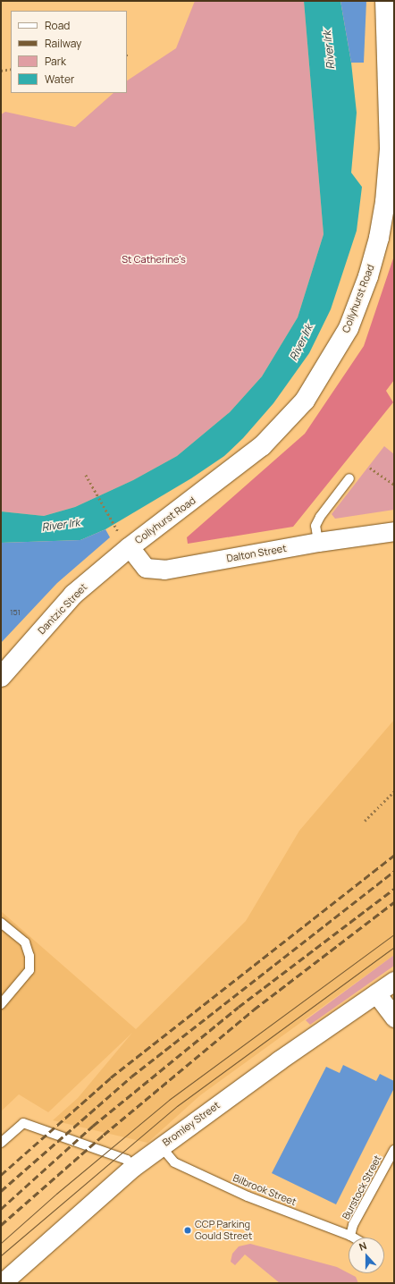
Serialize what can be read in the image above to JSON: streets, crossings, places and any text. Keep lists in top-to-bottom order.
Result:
{
  "streets": {
    "street": [
      "Collyhurst Road",
      "Dalton Street",
      "Dantzic Street",
      "Bromley Street"
    ],
    "lane": ["Burstock Street", "Bilbrook Street"]
  },
  "crossings": [
    ["Collyhurst Road", "Dalton Street"],
    ["Collyhurst Road", "Dantzic Street"],
    ["Dalton Street", "Dantzic Street"],
    ["Bromley Street", "Bilbrook Street"],
    ["Burstock Street", "Bilbrook Street"]
  ],
  "water": ["River Irk"],
  "parks": ["St Catherine's"],
  "places": ["CCP Parking Gould Street"],
  "house_numbers": ["151"],
  "legend": [
    "Road",
    "Railway",
    "Park",
    "Water"
  ],
  "north": "top"
}
